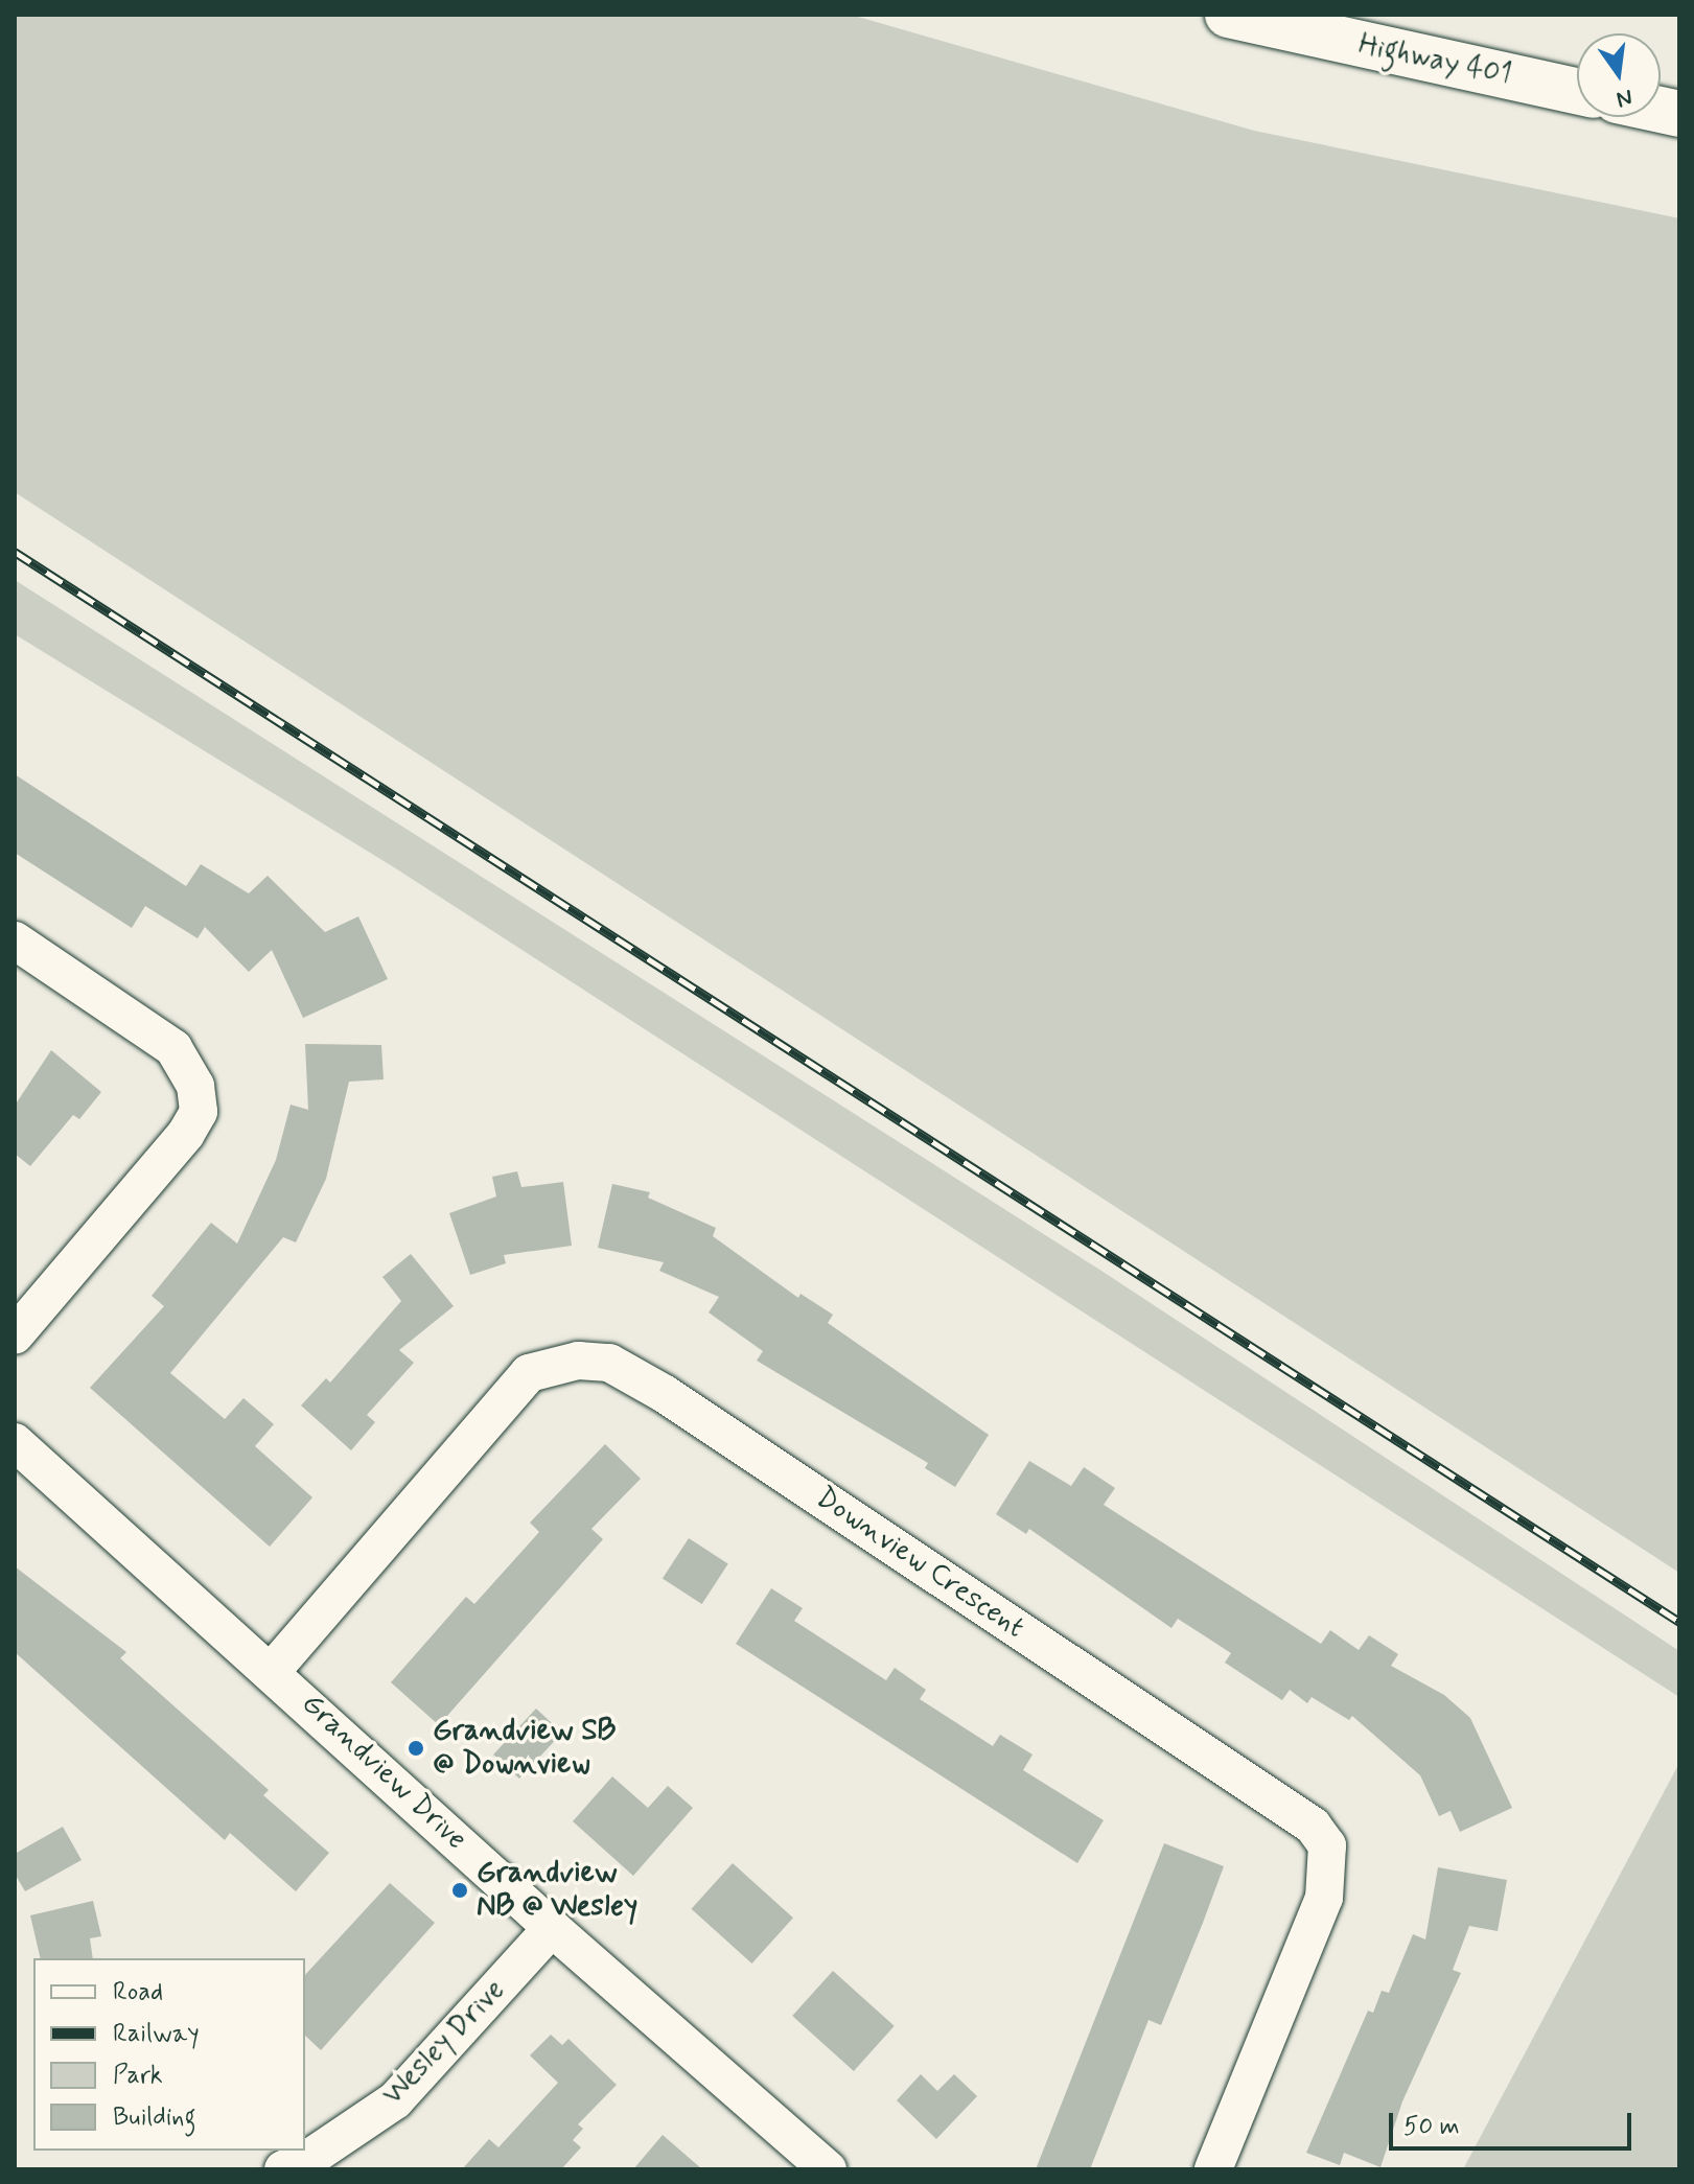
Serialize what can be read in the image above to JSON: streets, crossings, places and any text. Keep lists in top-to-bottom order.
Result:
{
  "streets": {
    "highway": ["Highway 401"],
    "street": ["Downview Crescent", "Grandview Drive", "Wesley Drive"]
  },
  "crossings": [
    ["Downview Crescent", "Grandview Drive"],
    ["Grandview Drive", "Wesley Drive"]
  ],
  "places": ["Grandview SB @ Downview", "Grandview NB @ Wesley"],
  "legend": [
    "Road",
    "Railway",
    "Park",
    "Building"
  ],
  "scale_bar": "50 m",
  "north": "bottom"
}
